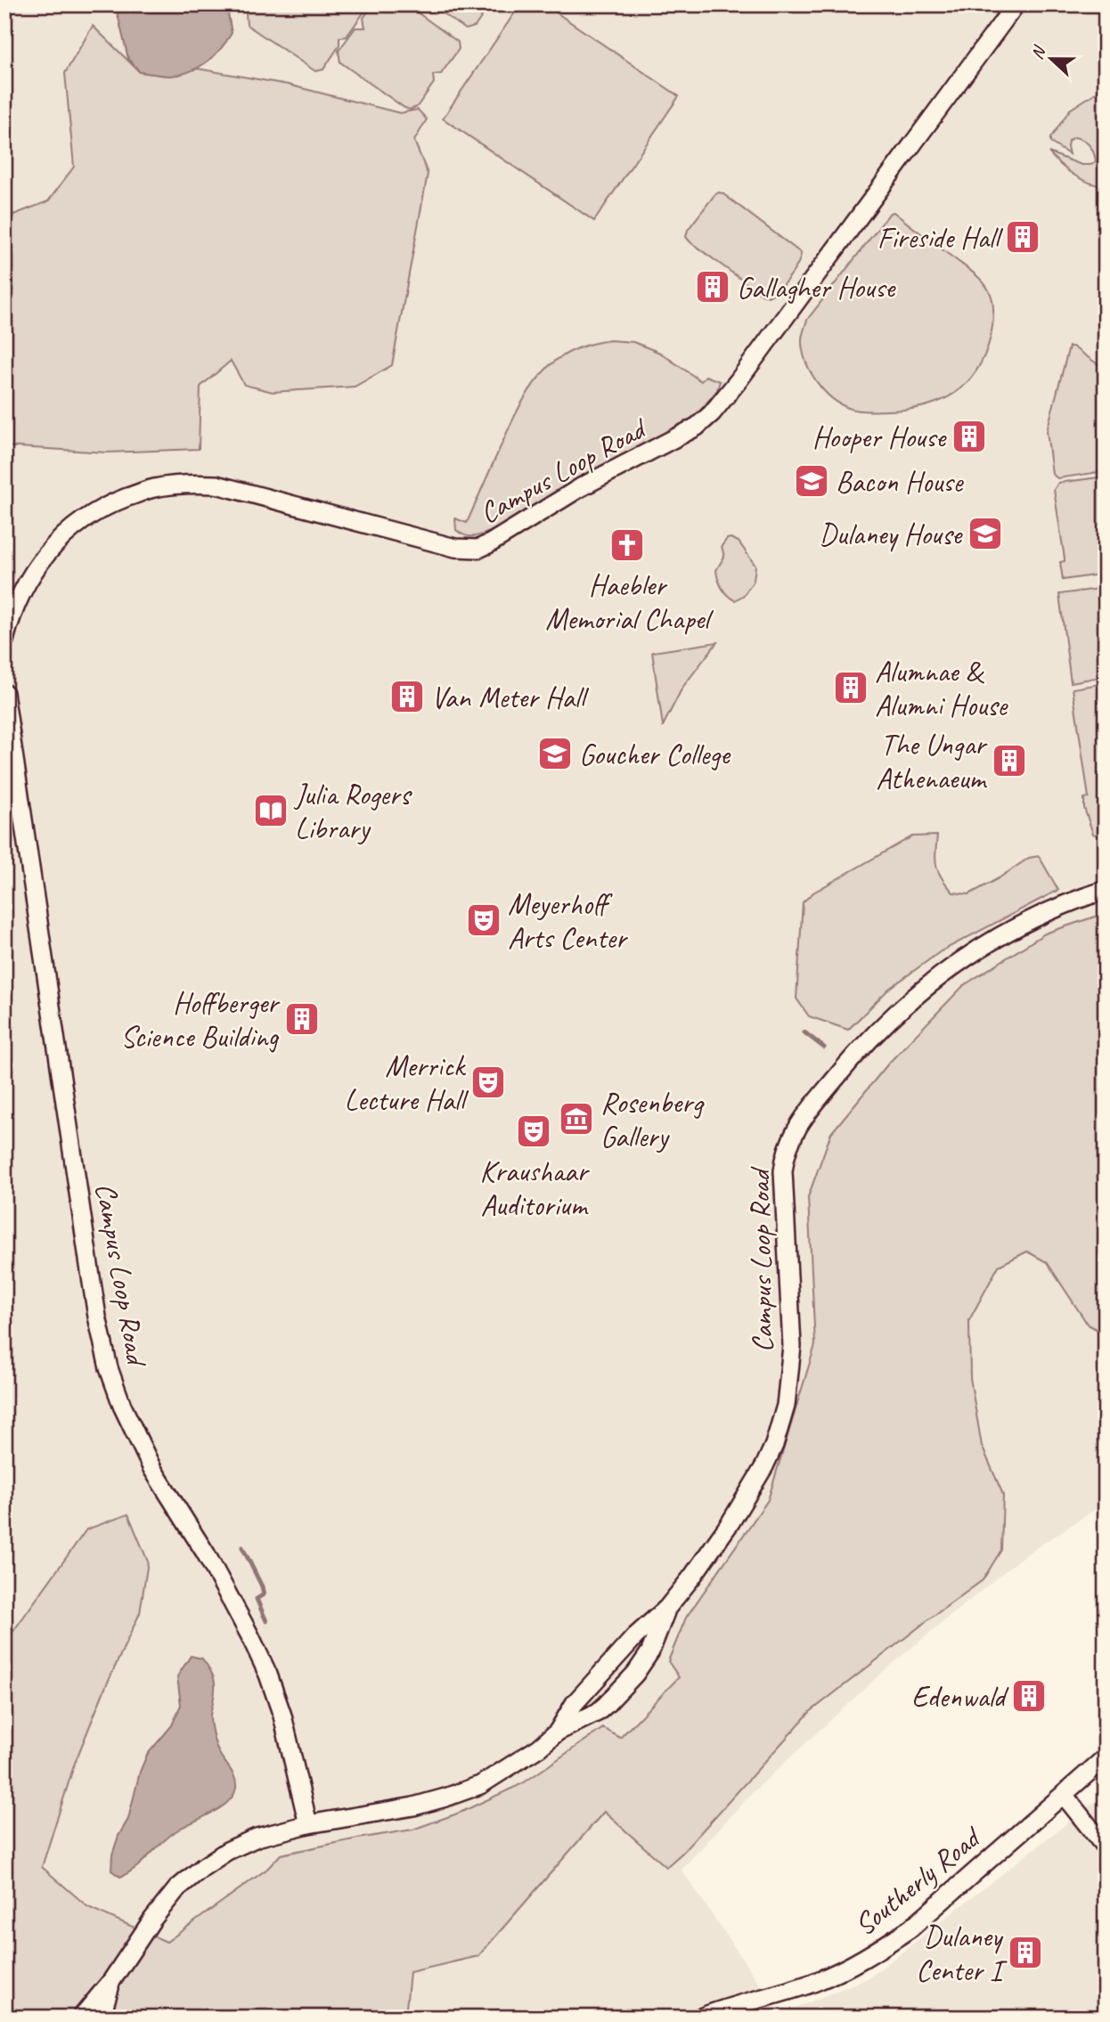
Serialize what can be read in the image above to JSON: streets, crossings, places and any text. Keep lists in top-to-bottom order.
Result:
{
  "streets": {
    "street": ["Campus Loop Road", "Southerly Road"]
  },
  "places": {
    "building": [
      "Fireside Hall",
      "Gallagher House",
      "Hooper House",
      "Alumnae & Alumni House",
      "Van Meter Hall",
      "The Ungar Athenaeum",
      "Hoffberger Science Building",
      "Edenwald",
      "Dulaney Center I"
    ],
    "school or university": ["Bacon House", "Dulaney House", "Goucher College"],
    "church": ["Haebler Memorial Chapel"],
    "library": ["Julia Rogers Library"],
    "theatre": ["Meyerhoff Arts Center", "Merrick Lecture Hall", "Kraushaar Auditorium"],
    "museum": ["Rosenberg Gallery"]
  },
  "north": "left"
}
